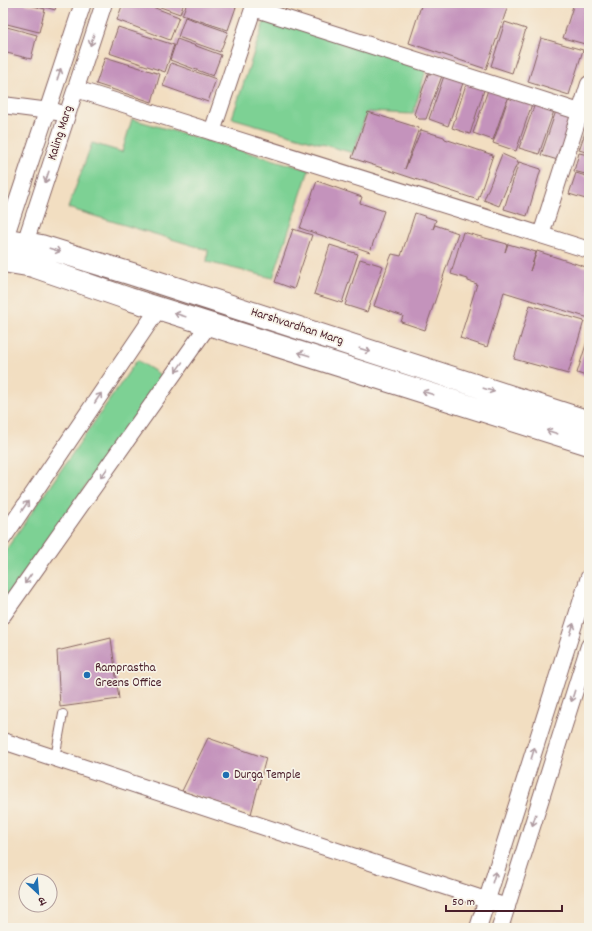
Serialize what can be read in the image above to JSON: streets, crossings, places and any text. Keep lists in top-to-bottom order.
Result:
{
  "streets": {
    "street": ["Kaling Marg", "Harshvardhan Marg"]
  },
  "crossings": [
    ["Kaling Marg", "Harshvardhan Marg"]
  ],
  "places": ["Ramprastha Greens Office", "Durga Temple"],
  "scale_bar": "50 m",
  "north": "bottom right"
}
